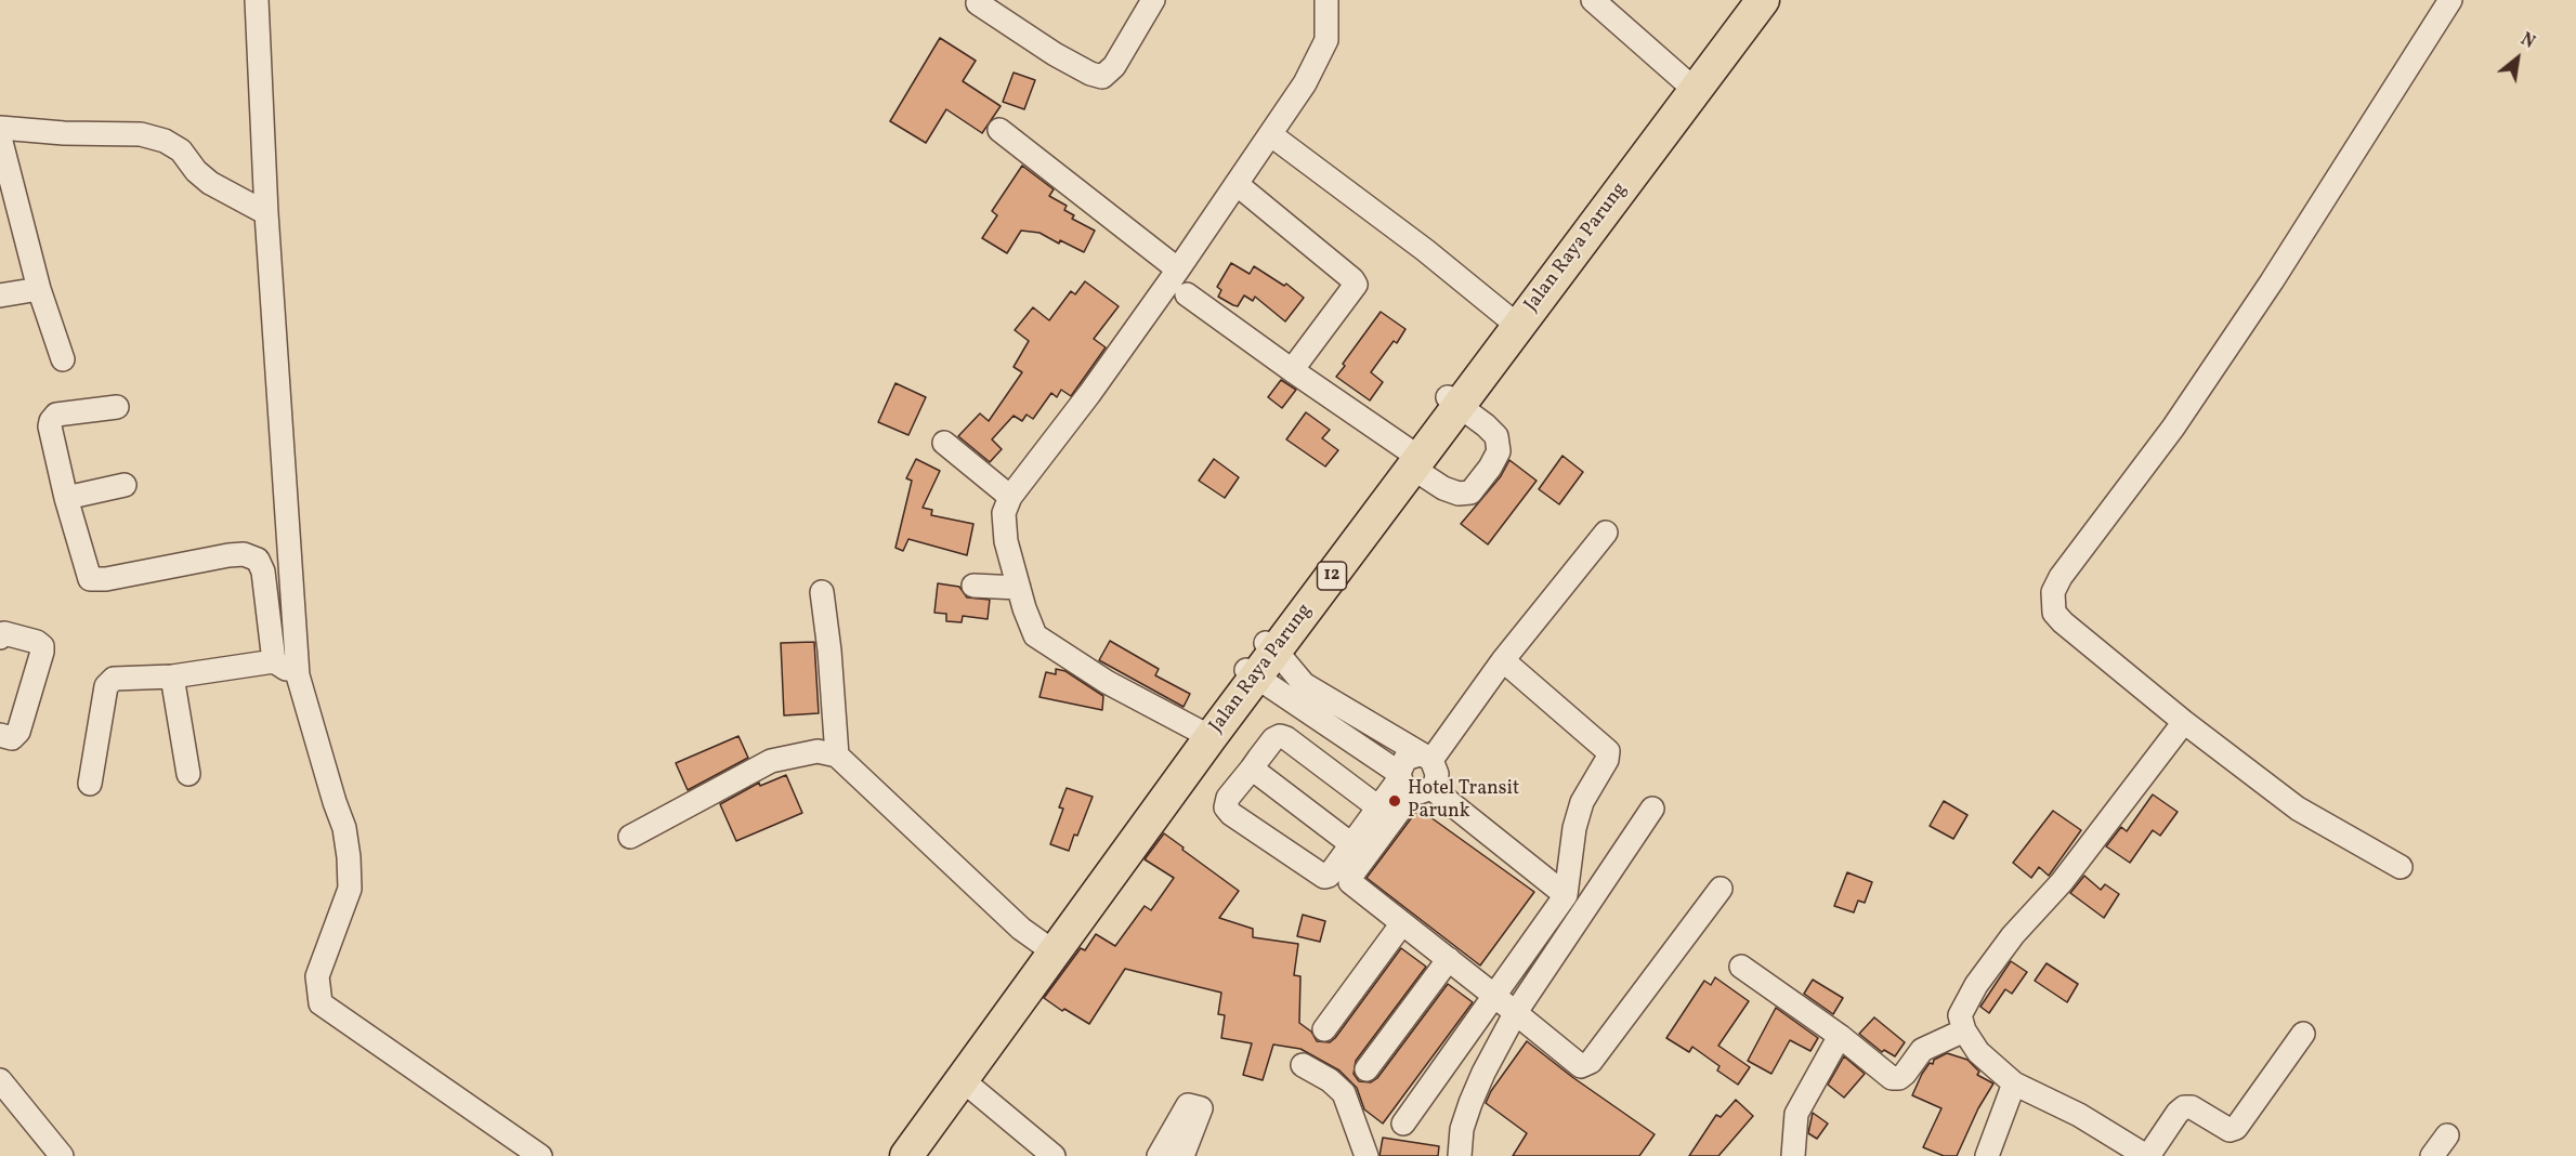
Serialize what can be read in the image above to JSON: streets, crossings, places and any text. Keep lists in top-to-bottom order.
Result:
{
  "streets": {
    "highway": ["Jalan Raya Parung", "12"]
  },
  "places": ["Hotel Transit Parunk"],
  "north": "top right"
}
